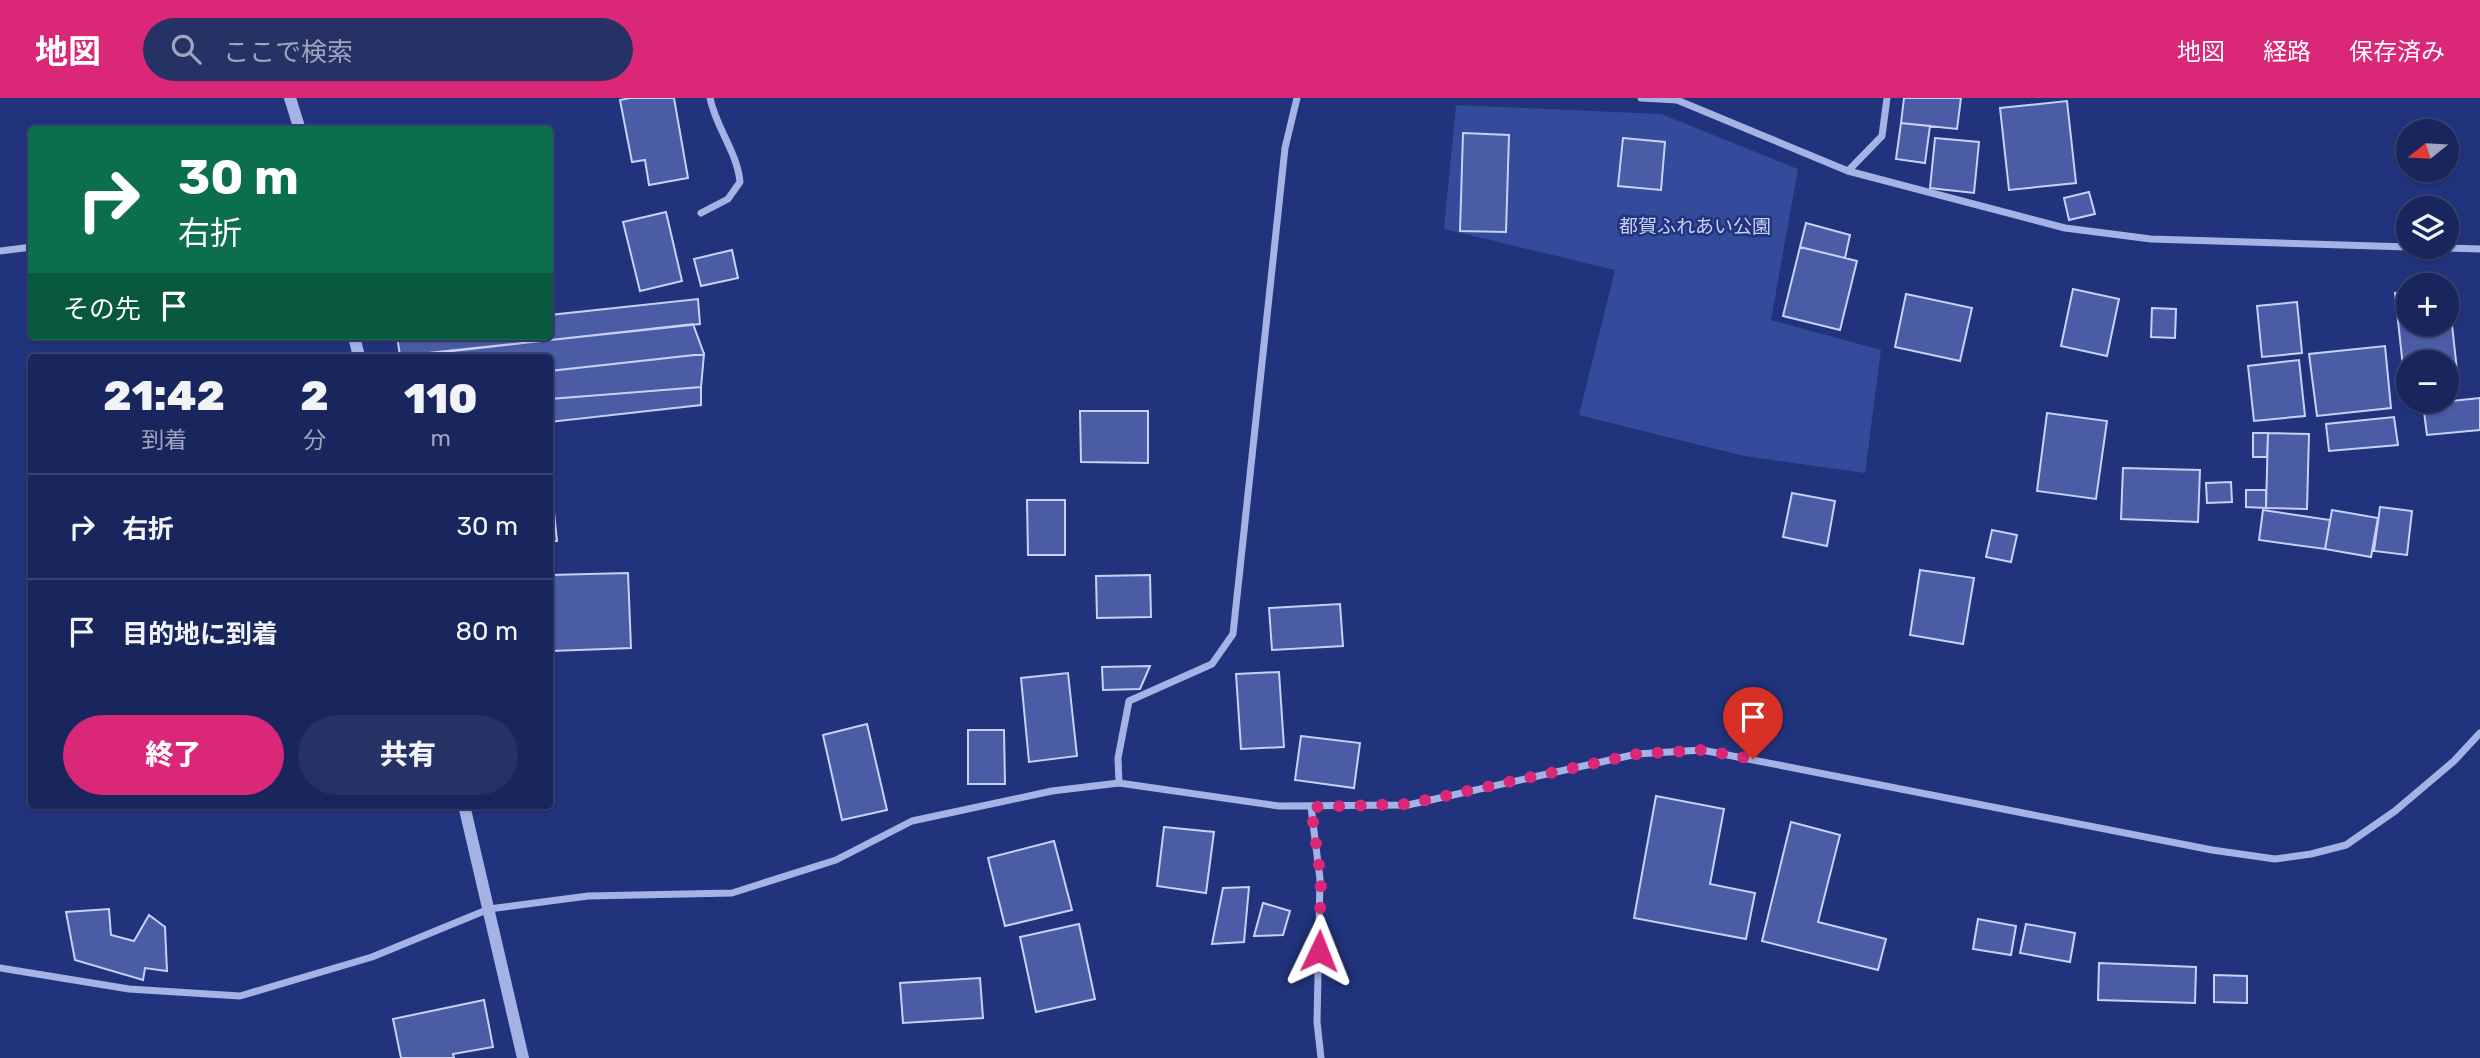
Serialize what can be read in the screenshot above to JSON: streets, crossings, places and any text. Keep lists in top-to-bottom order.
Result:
{
  "parks": ["都賀ふれあい公園"],
  "north": "left",
  "page": {
    "header": "地図",
    "search": "ここで検索",
    "nav": ["地図", "経路", "保存済み"],
    "map_buttons": ["+", "−"],
    "turn": ["30 m", "右折"],
    "then": "その先",
    "eta": [
      "21:42",
      "到着",
      "2",
      "分",
      "110",
      "m"
    ],
    "list": [
      {
        "name": "右折",
        "value": "30 m"
      },
      {
        "name": "目的地に到着",
        "value": "80 m"
      }
    ],
    "buttons": ["終了", "共有"]
  }
}
